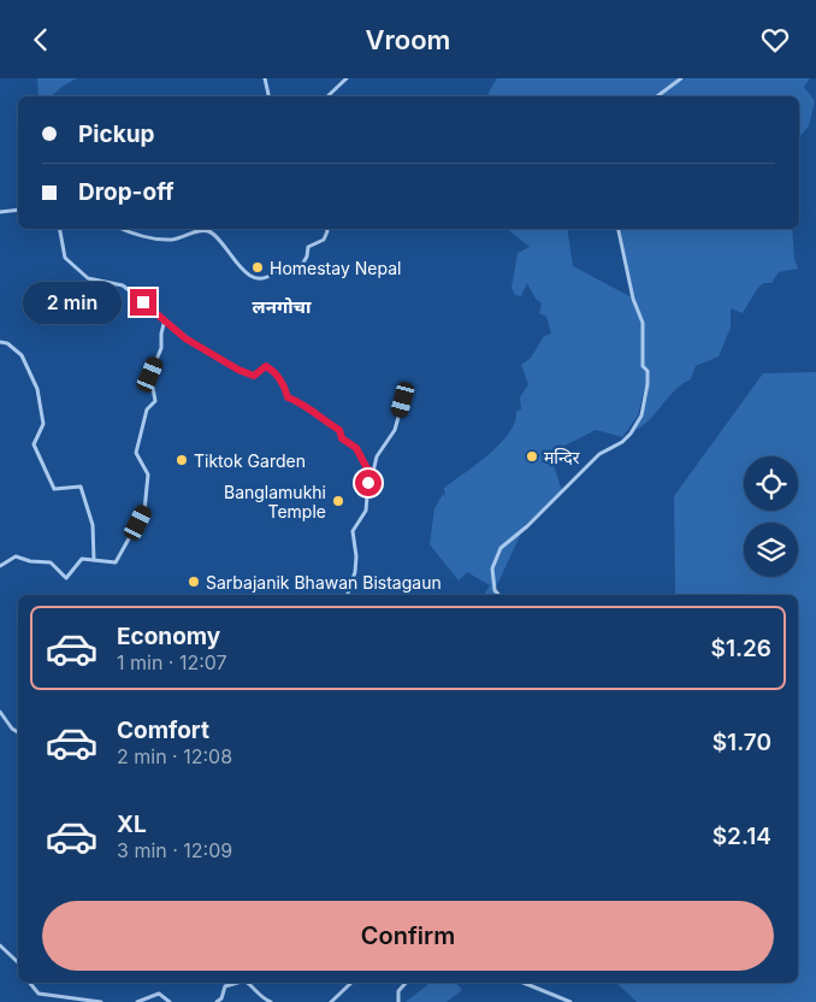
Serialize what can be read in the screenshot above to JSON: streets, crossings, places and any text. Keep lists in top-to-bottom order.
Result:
{
  "districts": ["लनगोचा"],
  "places": [
    "Homestay Nepal",
    "मन्दिर",
    "Tiktok Garden",
    "Banglamukhi Temple",
    "Sarbajanik Bhawan Bistagaun"
  ],
  "page": {
    "header": "Vroom",
    "banner": ["Pickup", "Drop-off"],
    "bubble": "2 min",
    "list": [
      {
        "name": "Economy",
        "note": "1 min · 12:07",
        "value": "$1.26"
      },
      {
        "name": "Comfort",
        "note": "2 min · 12:08",
        "value": "$1.70"
      },
      {
        "name": "XL",
        "note": "3 min · 12:09",
        "value": "$2.14"
      }
    ],
    "buttons": "Confirm"
  }
}
